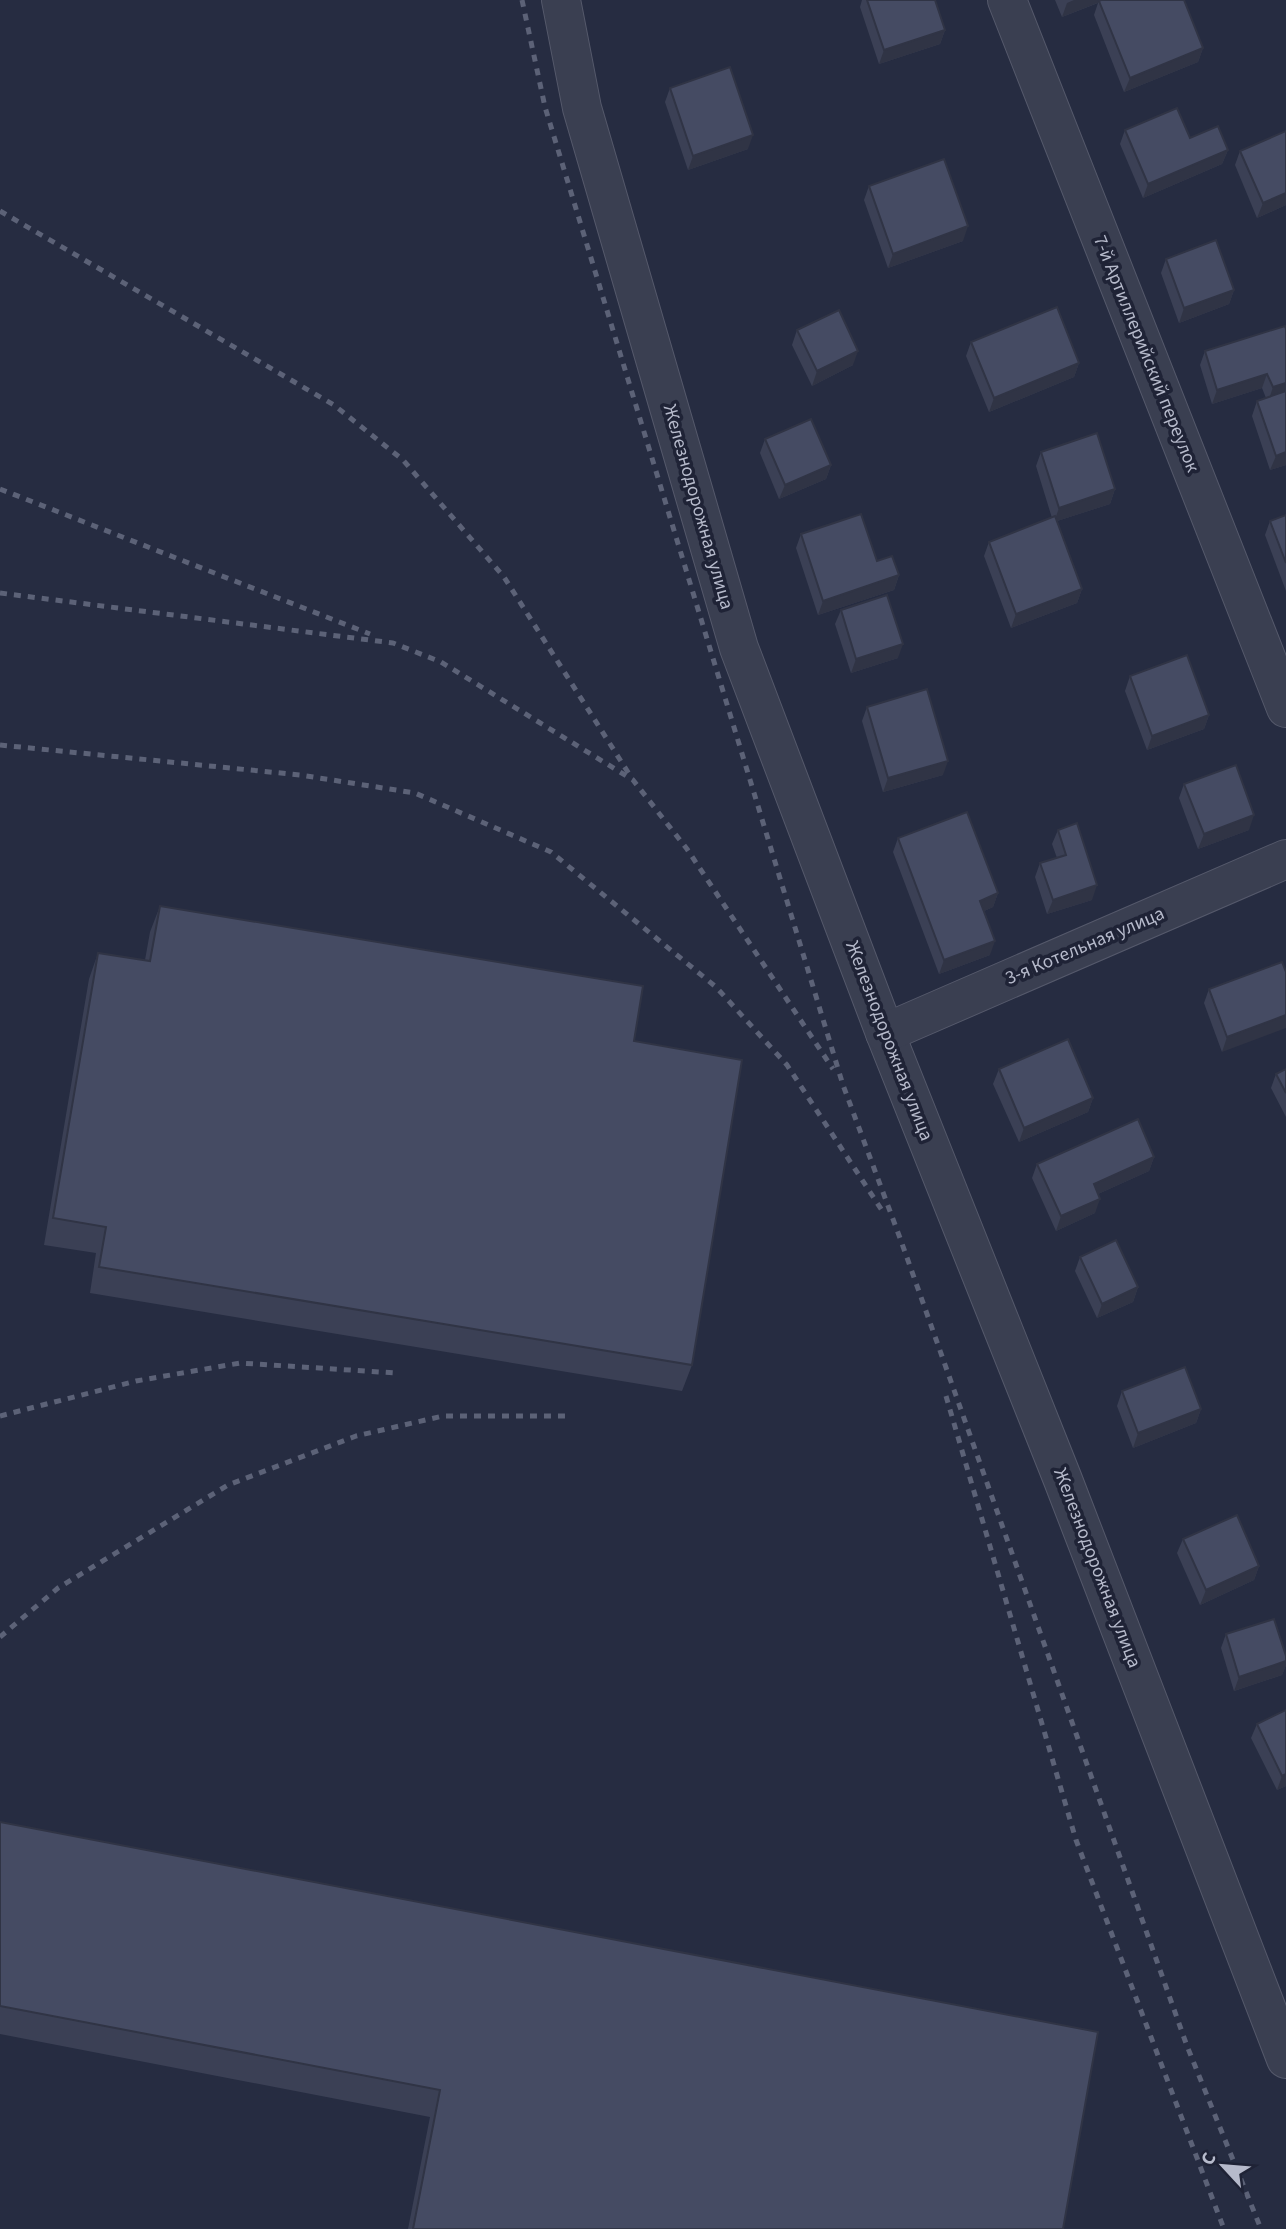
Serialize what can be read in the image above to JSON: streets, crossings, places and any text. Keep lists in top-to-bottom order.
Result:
{
  "streets": {
    "street": ["7-й Артиллерийский переулок", "Железнодорожная улица", "3-я Котельная улица"]
  },
  "crossings": [
    ["Железнодорожная улица", "3-я Котельная улица"]
  ],
  "north": "top left"
}
